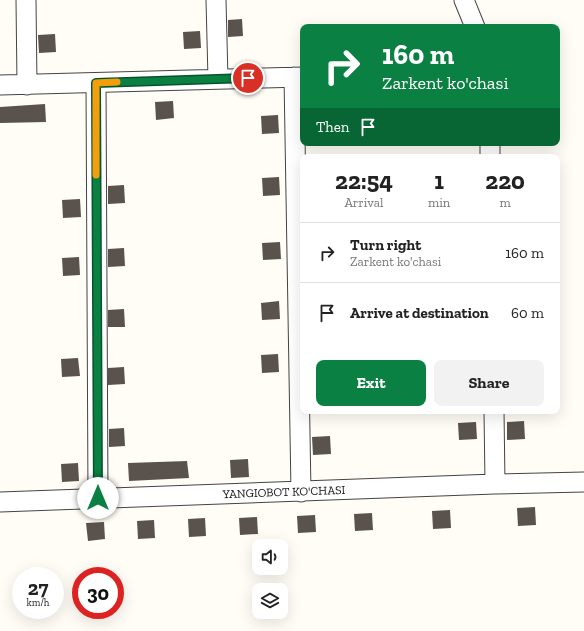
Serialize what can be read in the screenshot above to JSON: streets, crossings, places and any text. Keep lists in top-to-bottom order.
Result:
{
  "streets": {
    "street": ["YANGIOBOT KO'CHASI"]
  },
  "page": {
    "turn": ["160 m", "Zarkent ko'chasi"],
    "then": "Then",
    "eta": [
      "22:54",
      "Arrival",
      "1",
      "min",
      "220",
      "m"
    ],
    "list": [
      {
        "name": "Turn right",
        "note": "Zarkent ko'chasi",
        "value": "160 m"
      },
      {
        "name": "Arrive at destination",
        "value": "60 m"
      }
    ],
    "buttons": ["Exit", "Share"],
    "speed": "27 km/h",
    "limit": "30"
  }
}
